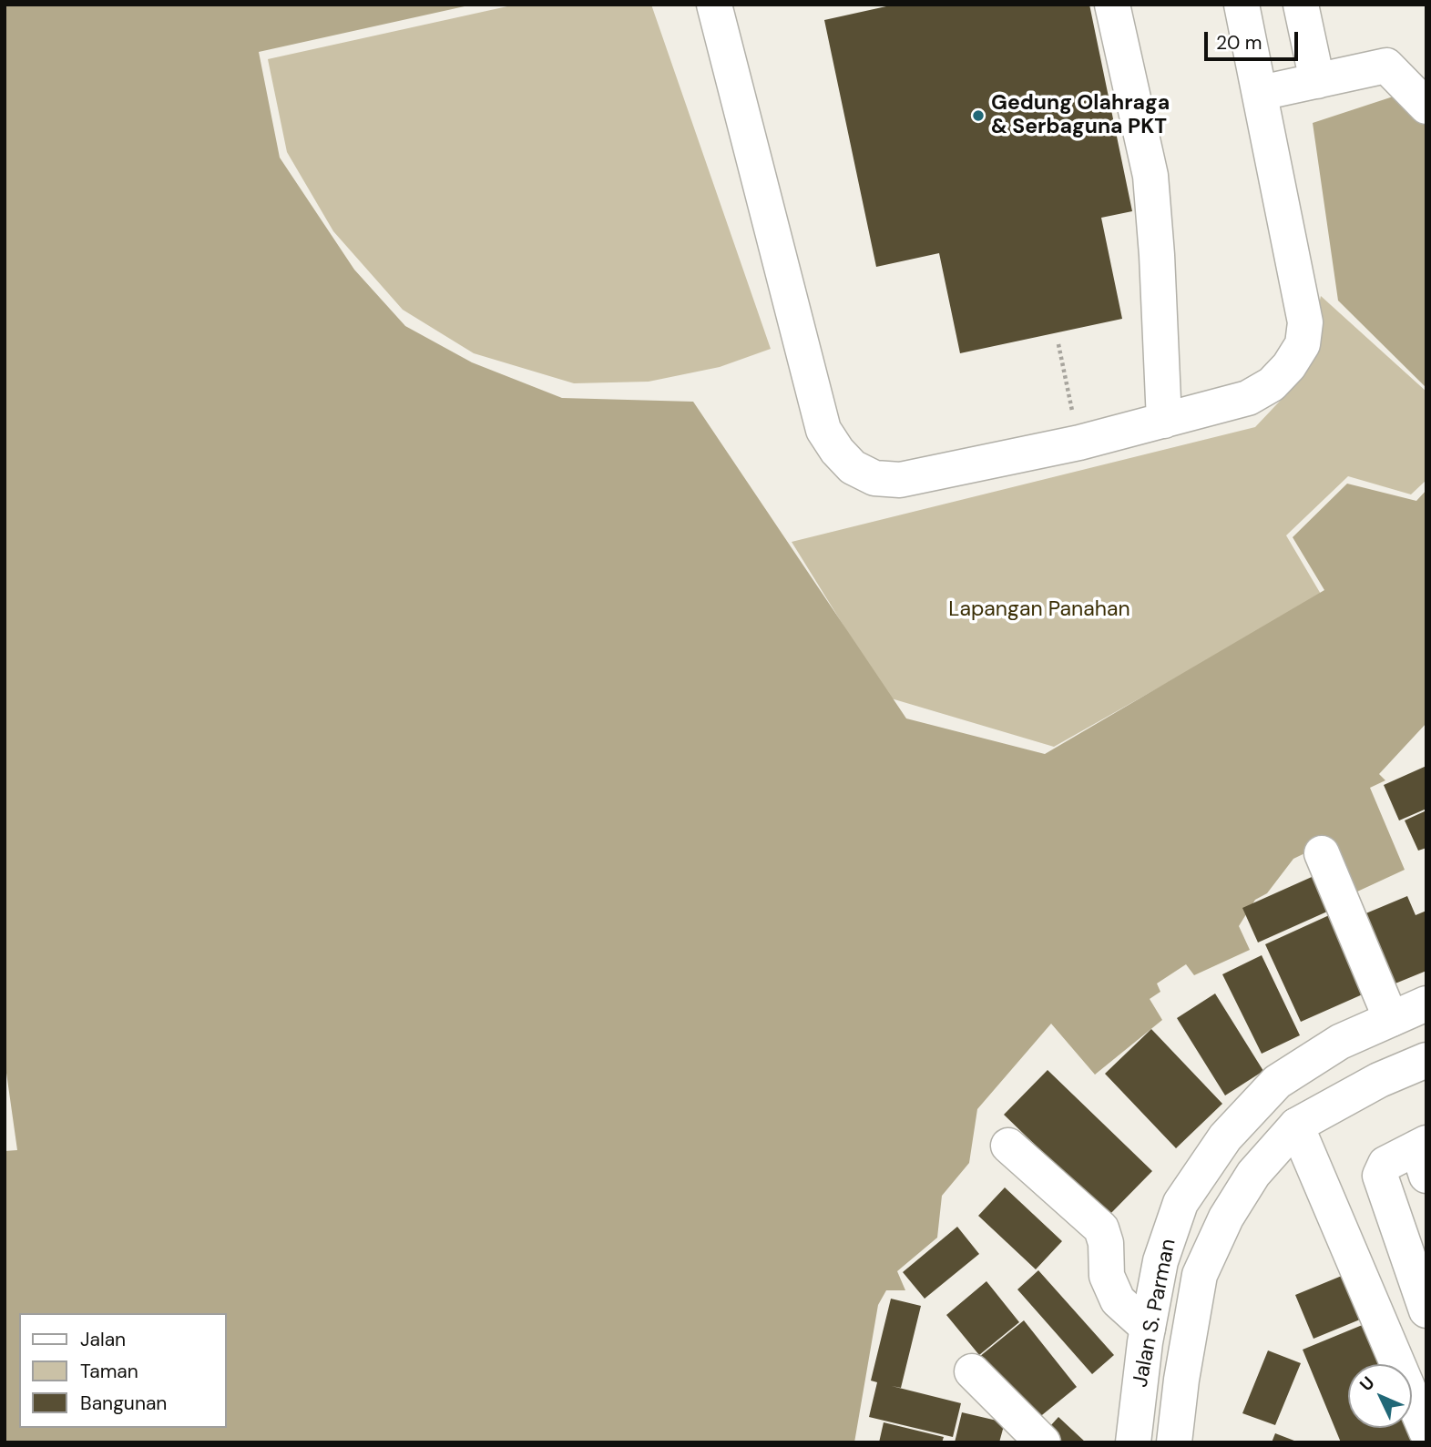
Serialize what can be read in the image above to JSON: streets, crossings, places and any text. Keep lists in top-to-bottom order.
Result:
{
  "streets": {
    "main road": ["Jalan S. Parman"]
  },
  "parks": ["Lapangan Panahan"],
  "places": ["Gedung Olahraga & Serbaguna PKT"],
  "legend": ["Jalan", "Taman", "Bangunan"],
  "scale_bar": "20 m",
  "north": "top left"
}
